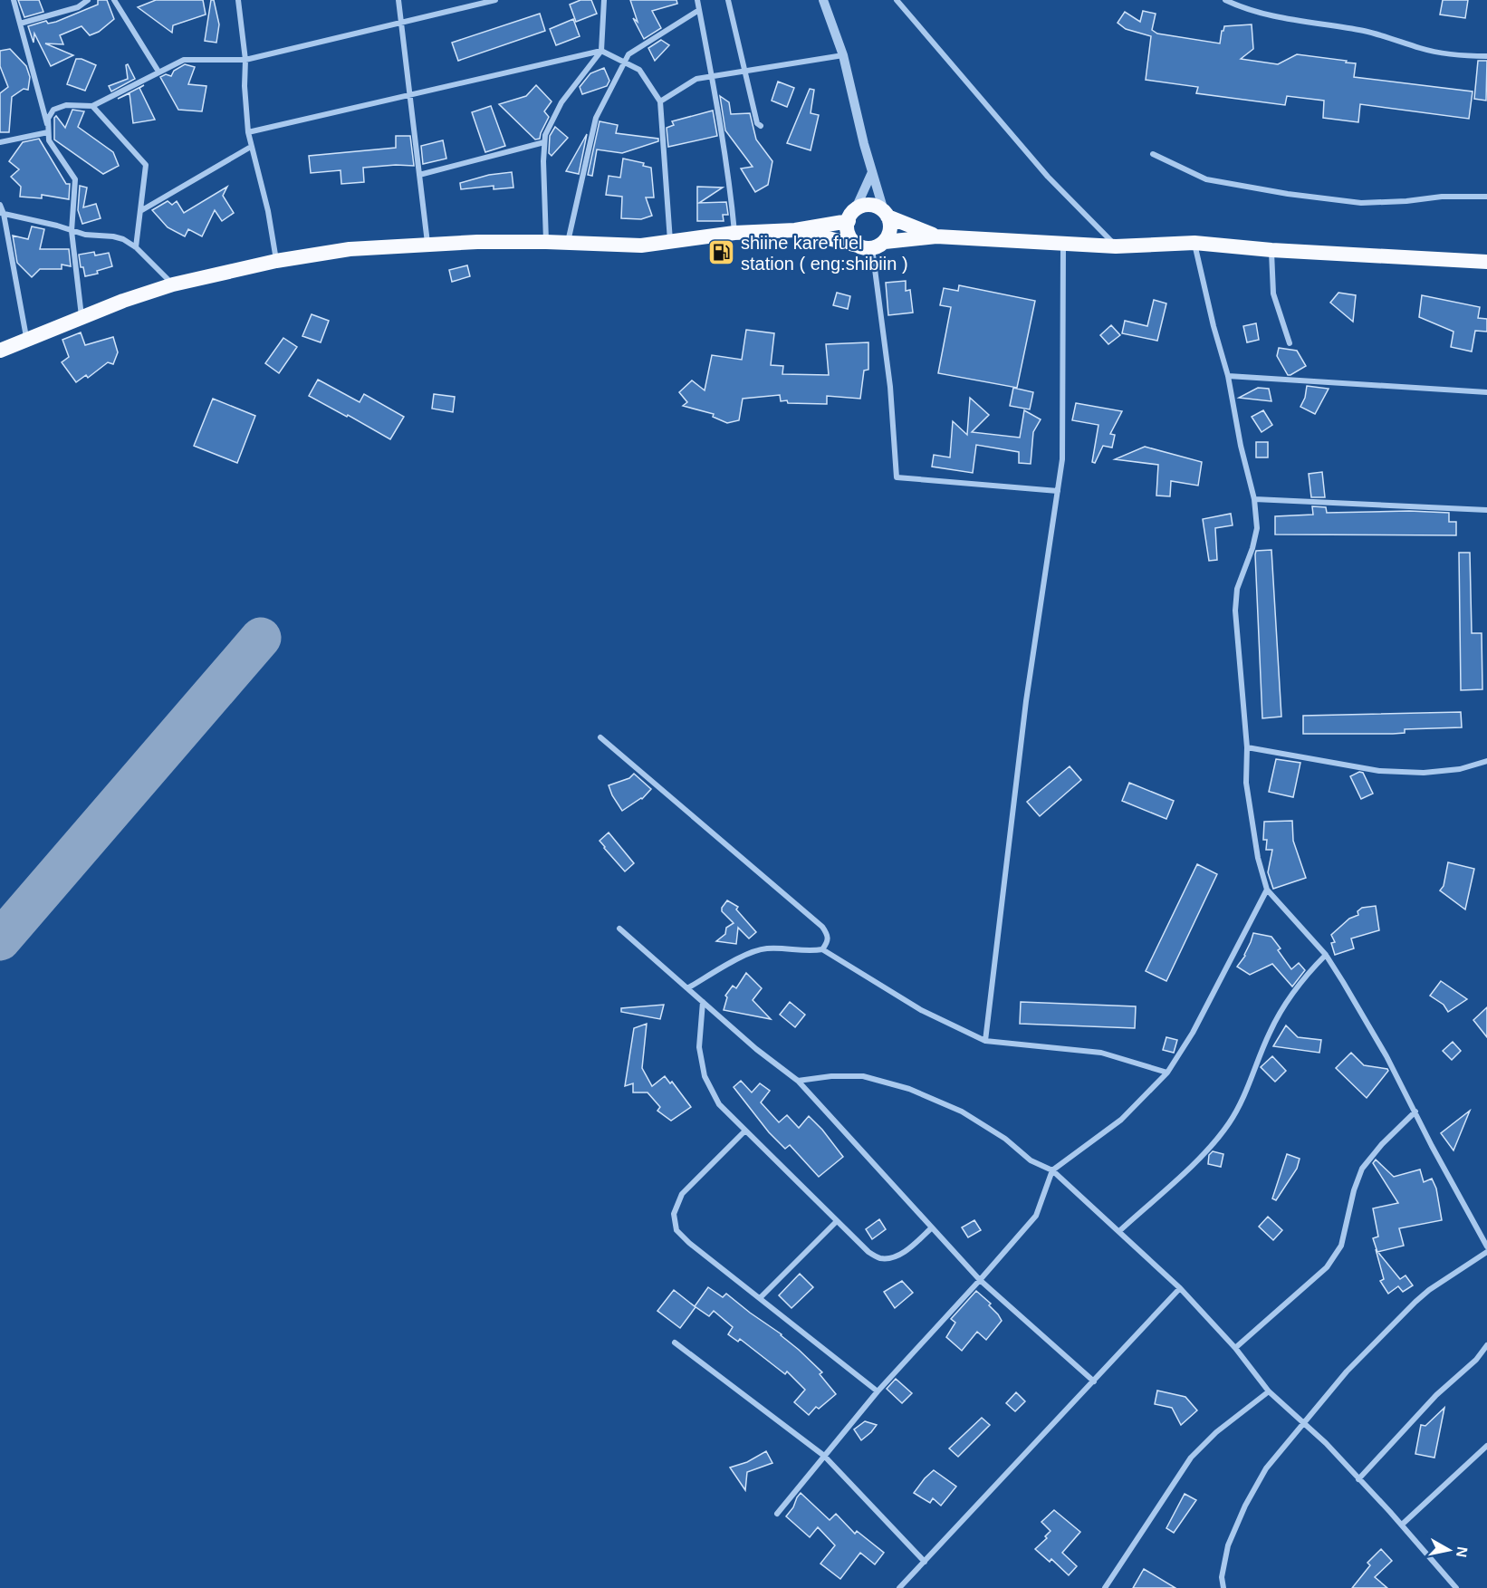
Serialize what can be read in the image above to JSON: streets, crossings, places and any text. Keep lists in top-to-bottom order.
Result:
{
  "places": {
    "fuel station": ["shiine kare fuel station ( eng:shibiin )"]
  },
  "north": "right"
}
